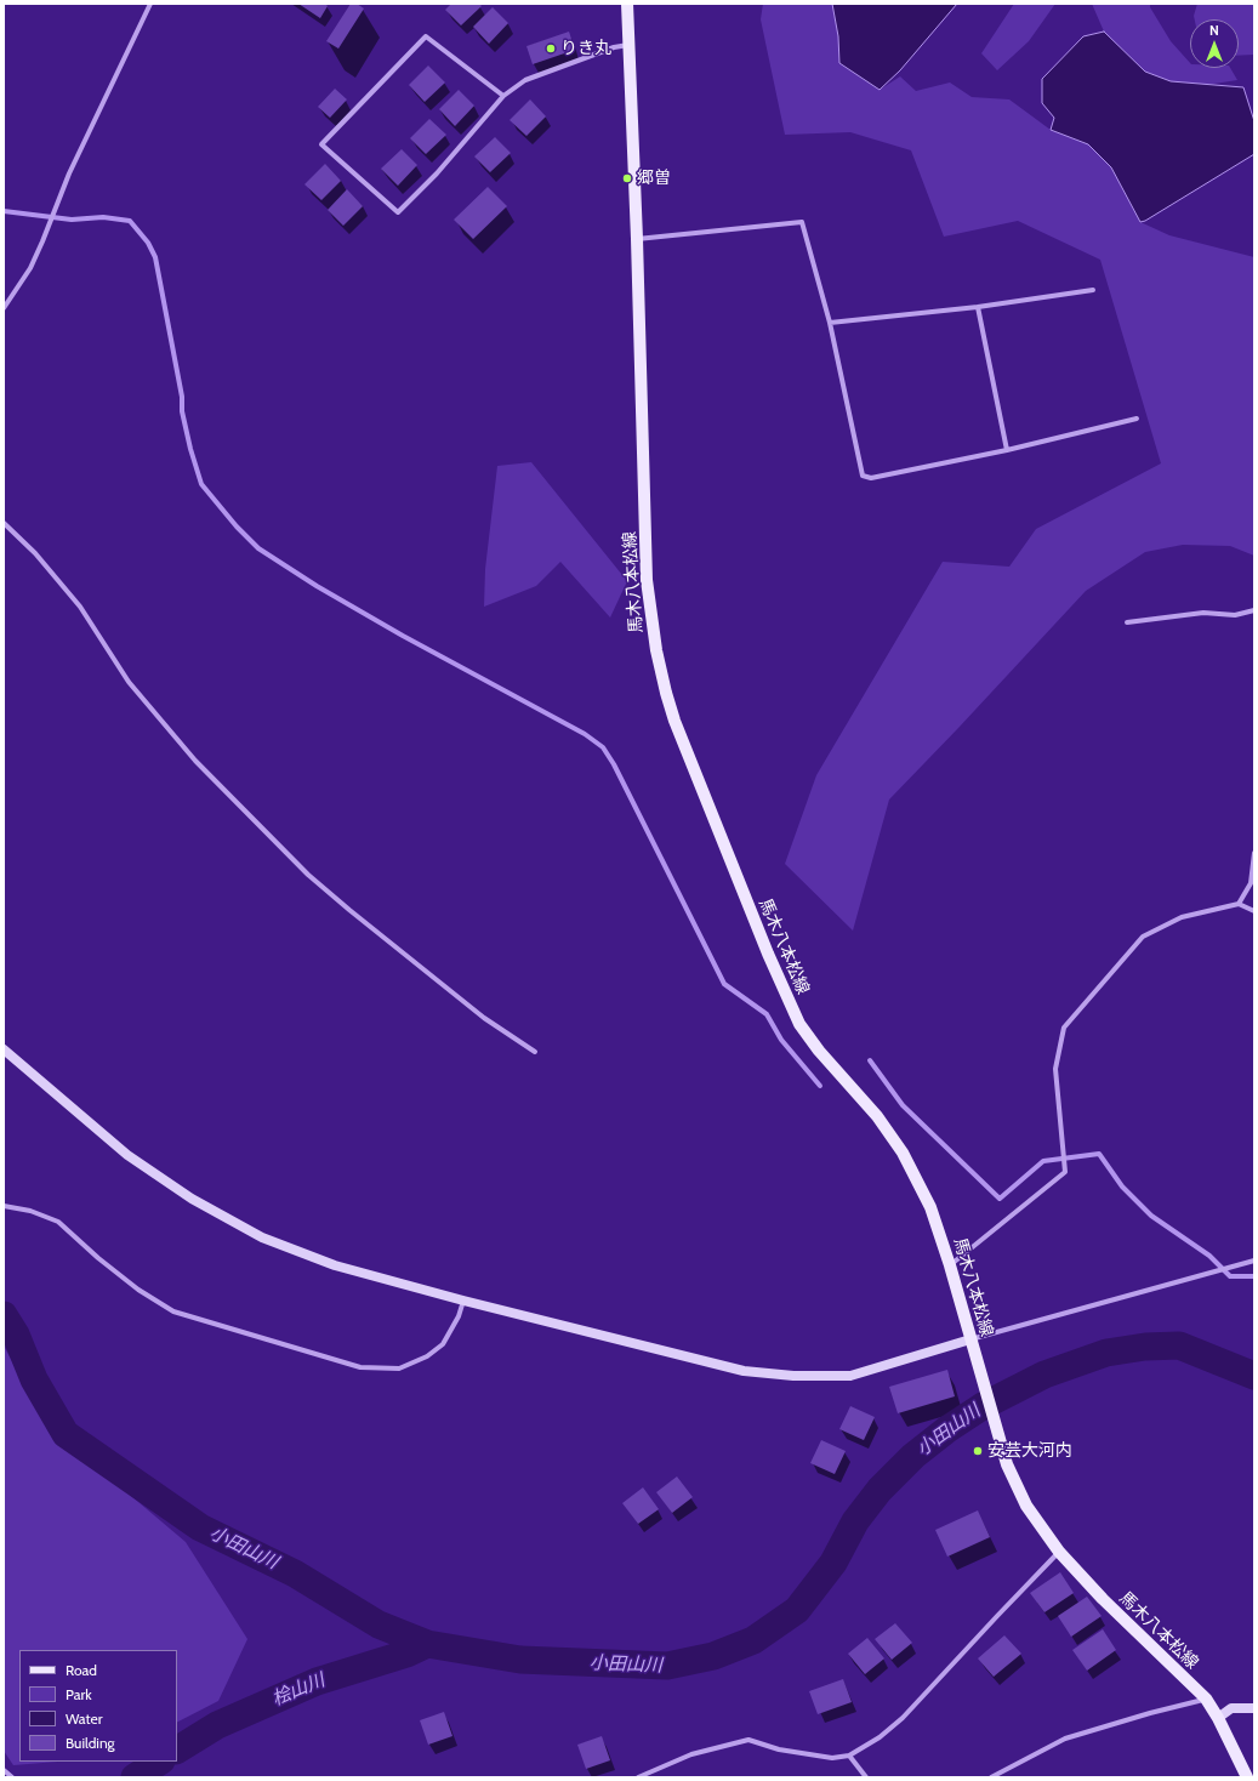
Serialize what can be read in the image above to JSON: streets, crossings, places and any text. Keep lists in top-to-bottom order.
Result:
{
  "streets": {
    "main road": ["馬木八本松線"]
  },
  "water": ["小田山川", "桧山川"],
  "places": ["りき丸", "郷曽", "安芸大河内"],
  "legend": [
    "Road",
    "Park",
    "Water",
    "Building"
  ],
  "north": "top"
}
